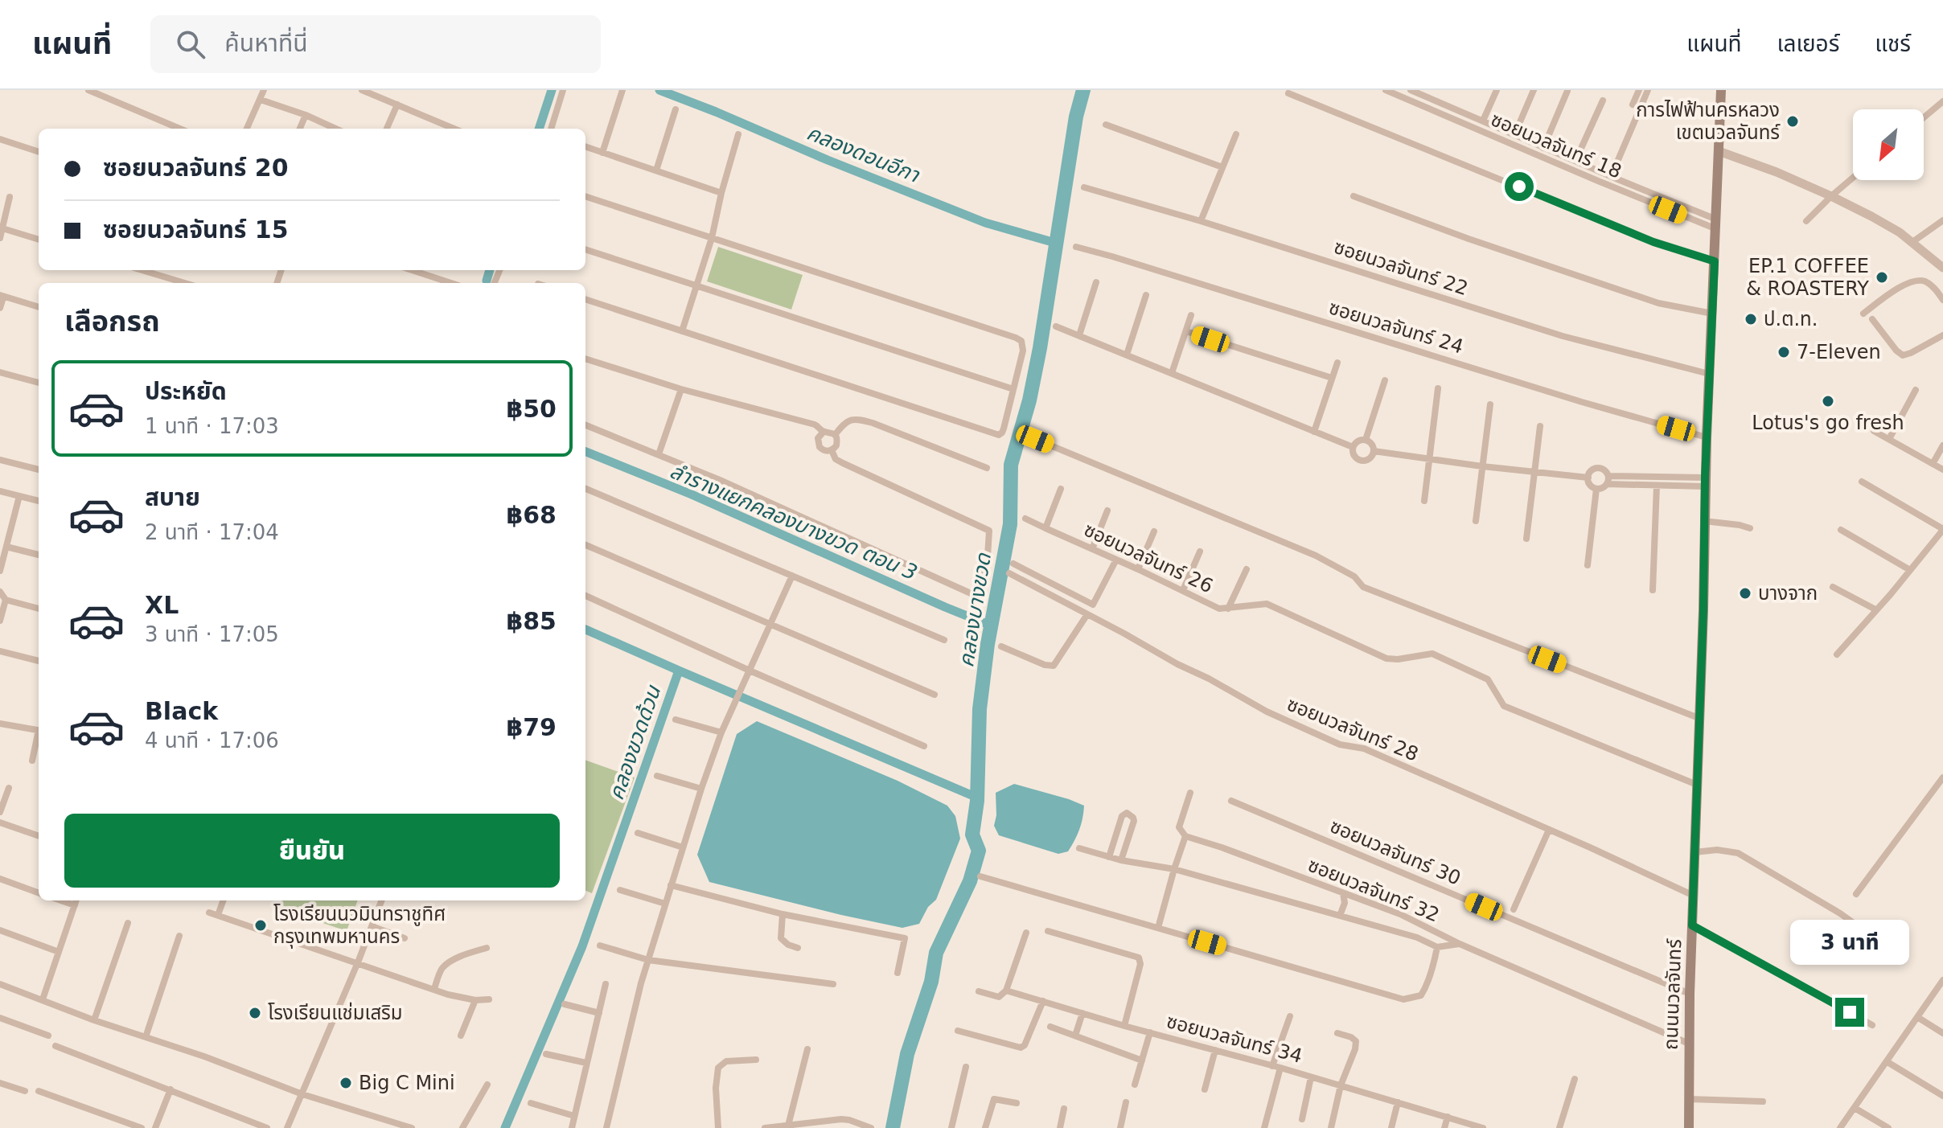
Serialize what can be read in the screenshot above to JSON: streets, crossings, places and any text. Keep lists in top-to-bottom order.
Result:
{
  "streets": {
    "main road": ["ถนนนวลจันทร์"],
    "street": [
      "ซอยนวลจันทร์ 18",
      "ซอยนวลจันทร์ 22",
      "ซอยนวลจันทร์ 24",
      "ซอยนวลจันทร์ 26",
      "ซอยนวลจันทร์ 28",
      "ซอยนวลจันทร์ 30",
      "ซอยนวลจันทร์ 32",
      "ซอยนวลจันทร์ 34"
    ]
  },
  "crossings": [
    ["ซอยนวลจันทร์ 18", "ถนนนวลจันทร์"],
    ["ซอยนวลจันทร์ 22", "ถนนนวลจันทร์"],
    ["ซอยนวลจันทร์ 24", "ถนนนวลจันทร์"],
    ["ซอยนวลจันทร์ 26", "ถนนนวลจันทร์"],
    ["ซอยนวลจันทร์ 28", "ถนนนวลจันทร์"],
    ["ซอยนวลจันทร์ 30", "ถนนนวลจันทร์"],
    ["ซอยนวลจันทร์ 32", "ถนนนวลจันทร์"]
  ],
  "water": [
    "คลองดอนอีกา",
    "ลำรางแยกคลองบางขวด ตอน 3",
    "คลองบางขวด",
    "คลองขวดด้วน"
  ],
  "places": [
    "การไฟฟ้านครหลวง เขตนวลจันทร์",
    "EP.1 COFFEE & ROASTERY",
    "ป.ต.ท.",
    "7-Eleven",
    "Lotus's go fresh",
    "บางจาก",
    "โรงเรียนนวมินทราชูทิศ กรุงเทพมหานคร",
    "โรงเรียนแช่มเสริม",
    "Big C Mini"
  ],
  "north": "bottom left",
  "page": {
    "header": "แผนที่",
    "search": "ค้นหาที่นี่",
    "nav": ["แผนที่", "เลเยอร์", "แชร์"],
    "banner": ["ซอยนวลจันทร์ 20", "ซอยนวลจันทร์ 15"],
    "heading": "เลือกรถ",
    "list": [
      {
        "name": "ประหยัด",
        "note": "1 นาที · 17:03",
        "value": "฿50"
      },
      {
        "name": "สบาย",
        "note": "2 นาที · 17:04",
        "value": "฿68"
      },
      {
        "name": "XL",
        "note": "3 นาที · 17:05",
        "value": "฿85"
      },
      {
        "name": "Black",
        "note": "4 นาที · 17:06",
        "value": "฿79"
      }
    ],
    "buttons": "ยืนยัน",
    "bubble": "3 นาที"
  }
}
